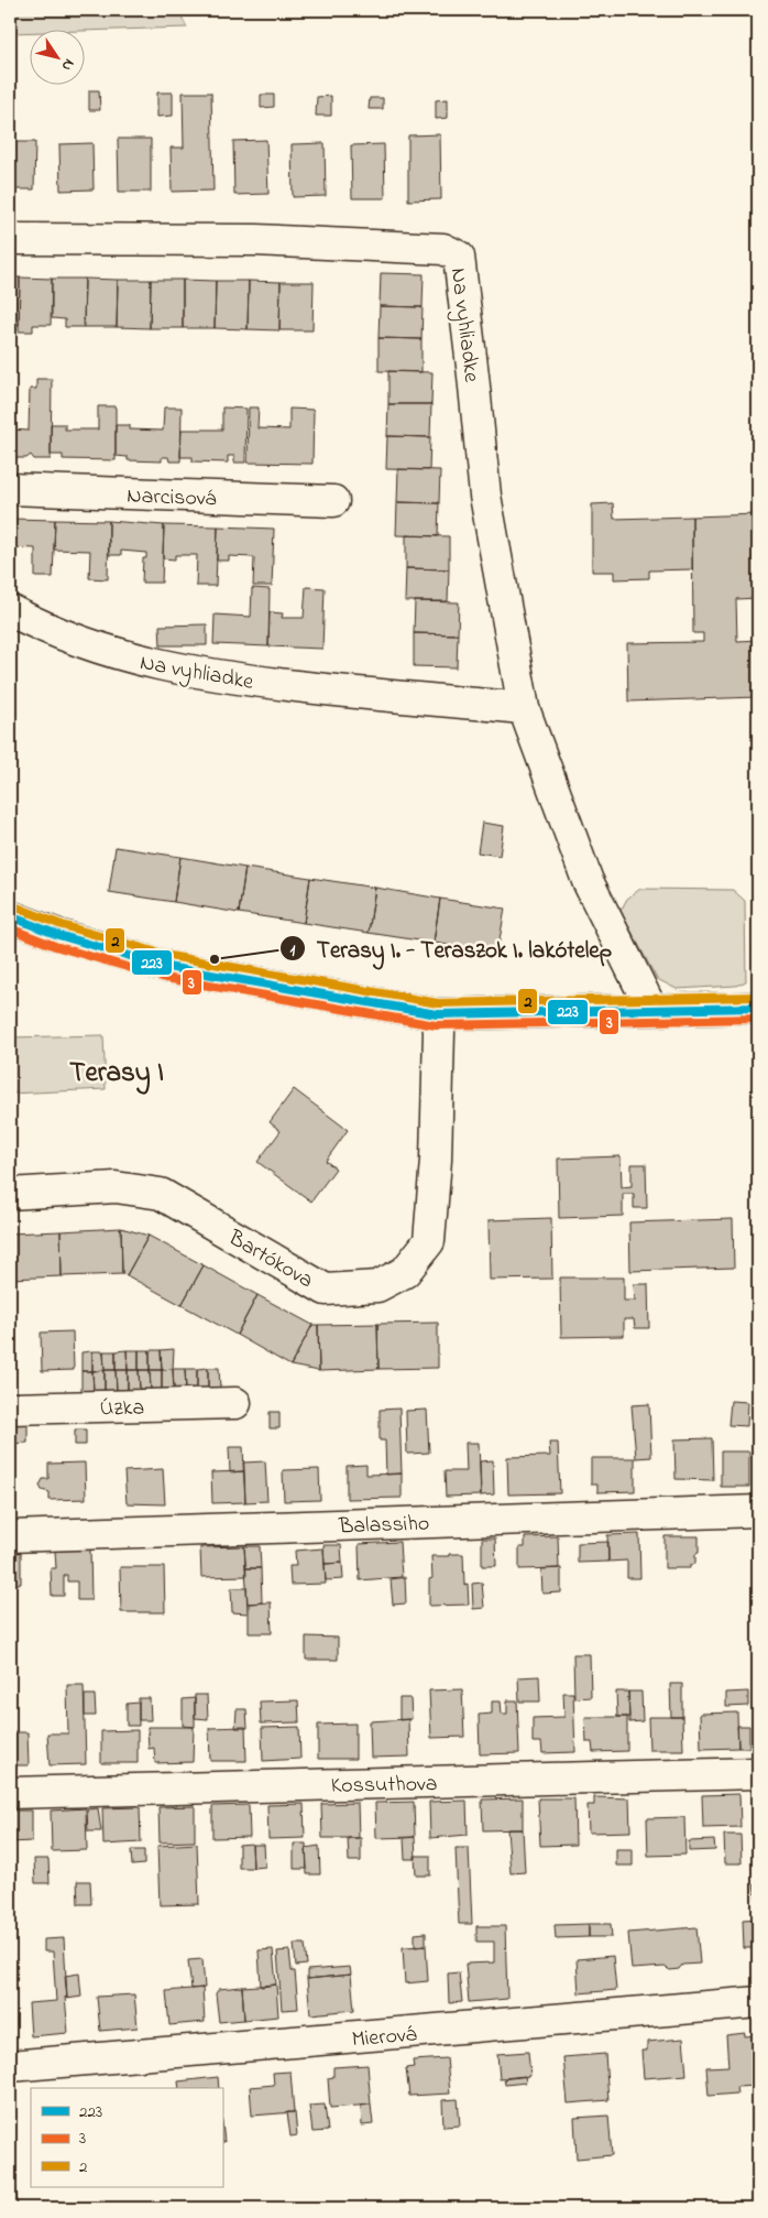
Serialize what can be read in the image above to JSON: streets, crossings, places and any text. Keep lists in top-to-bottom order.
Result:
{
  "streets": {
    "street": [
      "Na vyhliadke",
      "Narcisová",
      "Bartókova",
      "Úzka",
      "Balassiho",
      "Kossuthova",
      "Mierová"
    ]
  },
  "districts": ["Terasy I"],
  "places": ["Terasy I. - Teraszok I. lakótelep"],
  "lines": ["transit line 2", "transit line 223", "transit line 3"],
  "legend": ["223", "3", "2"],
  "north": "bottom right"
}
